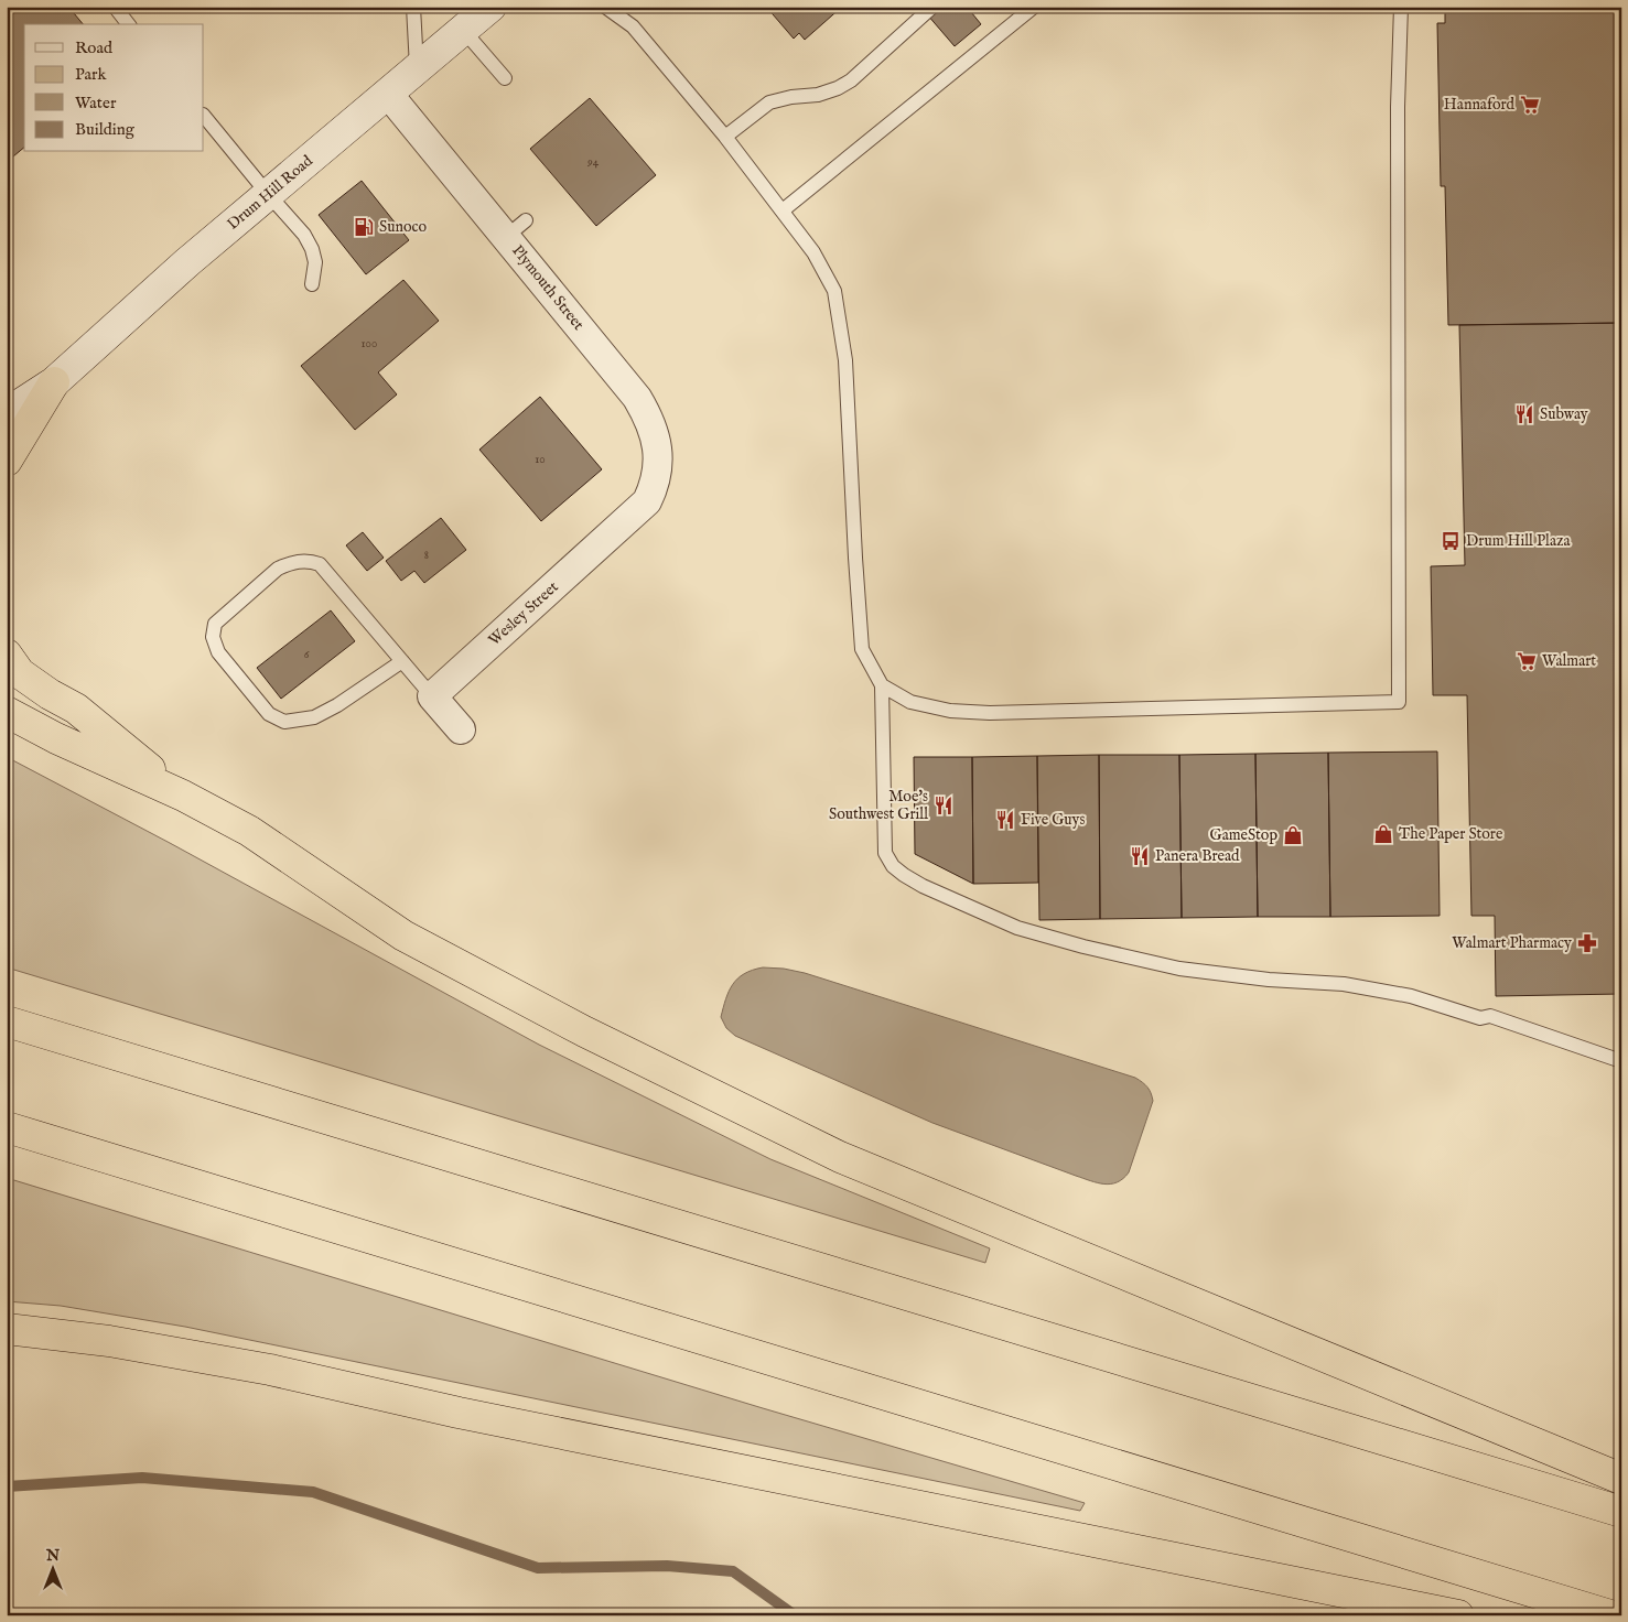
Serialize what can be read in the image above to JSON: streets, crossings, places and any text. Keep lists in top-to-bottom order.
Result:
{
  "streets": {
    "main road": ["Drum Hill Road"],
    "street": ["Plymouth Street", "Wesley Street"]
  },
  "crossings": [
    ["Drum Hill Road", "Plymouth Street"],
    ["Plymouth Street", "Wesley Street"]
  ],
  "places": {
    "supermarket": ["Hannaford", "Walmart"],
    "fuel station": ["Sunoco"],
    "restaurant": [
      "Subway",
      "Moe's Southwest Grill",
      "Five Guys",
      "Panera Bread"
    ],
    "bus stop": ["Drum Hill Plaza"],
    "shop": ["The Paper Store", "GameStop"],
    "pharmacy": ["Walmart Pharmacy"]
  },
  "house_numbers": [
    "94",
    "100",
    "10",
    "8",
    "6"
  ],
  "legend": [
    "Road",
    "Park",
    "Water",
    "Building"
  ],
  "north": "top"
}
